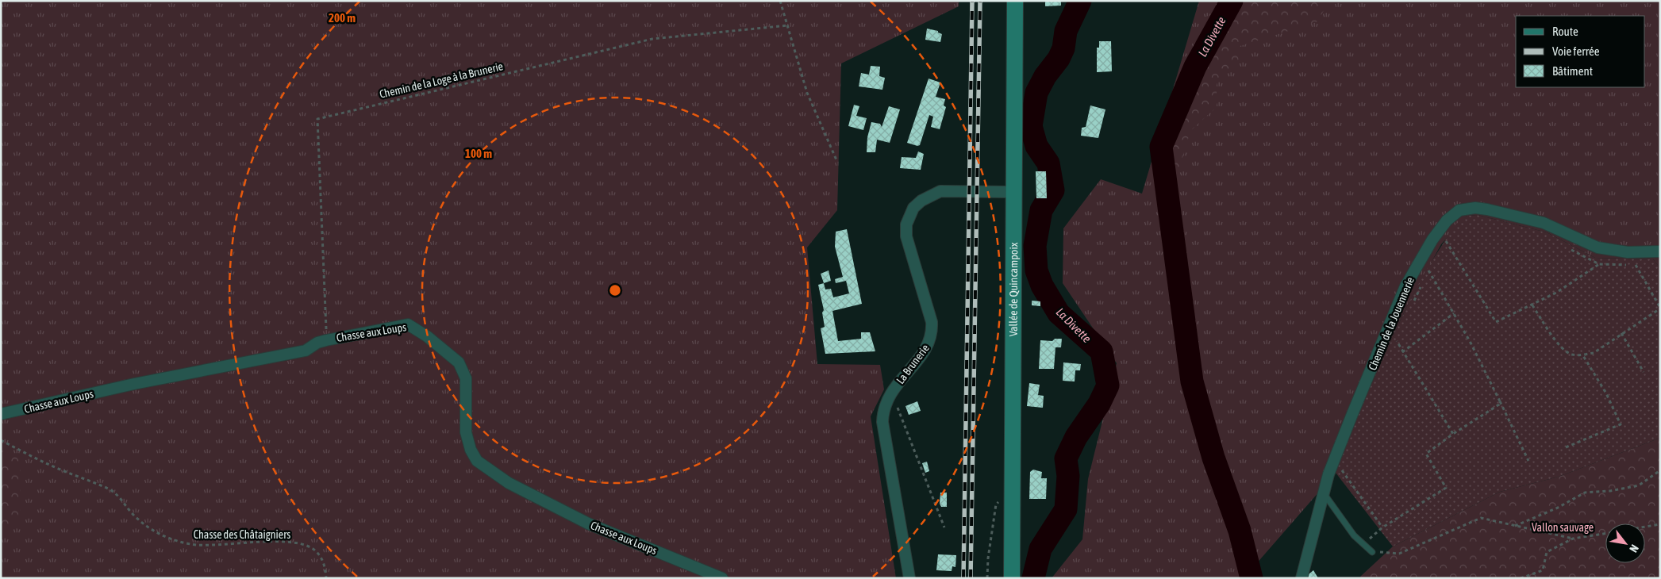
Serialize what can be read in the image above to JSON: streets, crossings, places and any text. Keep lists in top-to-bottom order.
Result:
{
  "streets": {
    "main road": ["Vallée de Quincampoix"],
    "street": ["Chemin de la Jouennerie", "Chasse aux Loups", "La Brunerie"],
    "path": ["Chemin de la Loge à la Brunerie", "Chasse des Châtaigniers"]
  },
  "crossings": [
    ["Chemin de la Loge à la Brunerie", "Chasse aux Loups"],
    ["Vallée de Quincampoix", "La Brunerie"]
  ],
  "water": ["La Divette"],
  "parks": ["Vallon sauvage"],
  "legend": ["Route", "Voie ferrée", "Bâtiment"],
  "north": "bottom right",
  "rings": ["200 m", "100 m"]
}
